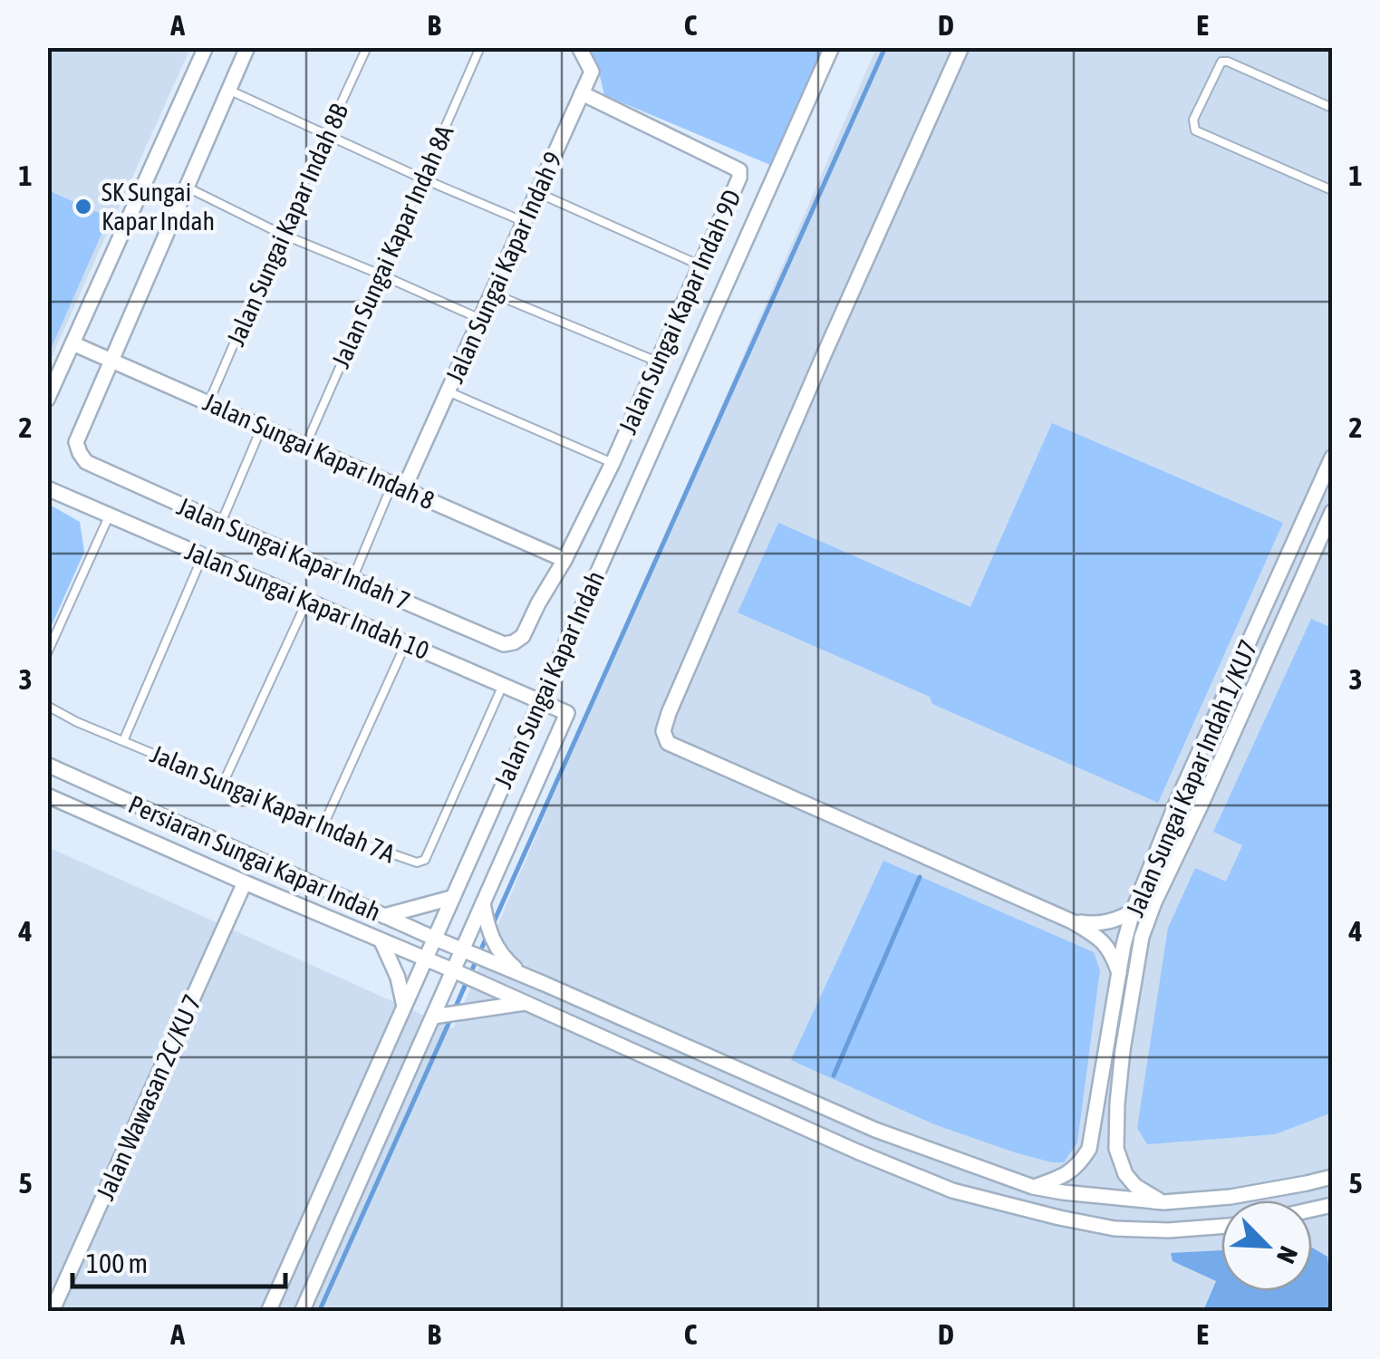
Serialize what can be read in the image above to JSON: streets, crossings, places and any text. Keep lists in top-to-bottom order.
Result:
{
  "streets": {
    "street": [
      "Jalan Sungai Kapar Indah 9",
      "Jalan Sungai Kapar Indah 9D",
      "Jalan Sungai Kapar Indah 8",
      "Jalan Sungai Kapar Indah 7",
      "Jalan Sungai Kapar Indah 10",
      "Jalan Sungai Kapar Indah",
      "Jalan Sungai Kapar Indah 1/KU7",
      "Persiaran Sungai Kapar Indah",
      "Jalan Wawasan 2C/KU 7"
    ],
    "lane": ["Jalan Sungai Kapar Indah 8B", "Jalan Sungai Kapar Indah 8A", "Jalan Sungai Kapar Indah 7A"]
  },
  "crossings": [
    ["Jalan Sungai Kapar Indah 8B", "Jalan Sungai Kapar Indah 8"],
    ["Jalan Sungai Kapar Indah 8A", "Jalan Sungai Kapar Indah 8"],
    ["Jalan Sungai Kapar Indah 9", "Jalan Sungai Kapar Indah 9D"],
    ["Jalan Sungai Kapar Indah 9", "Jalan Sungai Kapar Indah 8"],
    ["Jalan Sungai Kapar Indah 9D", "Jalan Sungai Kapar Indah 8"],
    ["Jalan Sungai Kapar Indah 9D", "Jalan Sungai Kapar Indah 7"],
    ["Jalan Sungai Kapar Indah 8", "Jalan Sungai Kapar Indah 7"],
    ["Jalan Sungai Kapar Indah 10", "Jalan Sungai Kapar Indah"],
    ["Jalan Sungai Kapar Indah 10", "Jalan Sungai Kapar Indah 7A"],
    ["Jalan Sungai Kapar Indah", "Persiaran Sungai Kapar Indah"],
    ["Persiaran Sungai Kapar Indah", "Jalan Wawasan 2C/KU 7"]
  ],
  "places": ["SK Sungai Kapar Indah"],
  "scale_bar": "100 m",
  "north": "bottom right",
  "grid": {
    "columns": [
      "A",
      "B",
      "C",
      "D",
      "E"
    ],
    "rows": [
      "1",
      "2",
      "3",
      "4",
      "5"
    ]
  }
}
